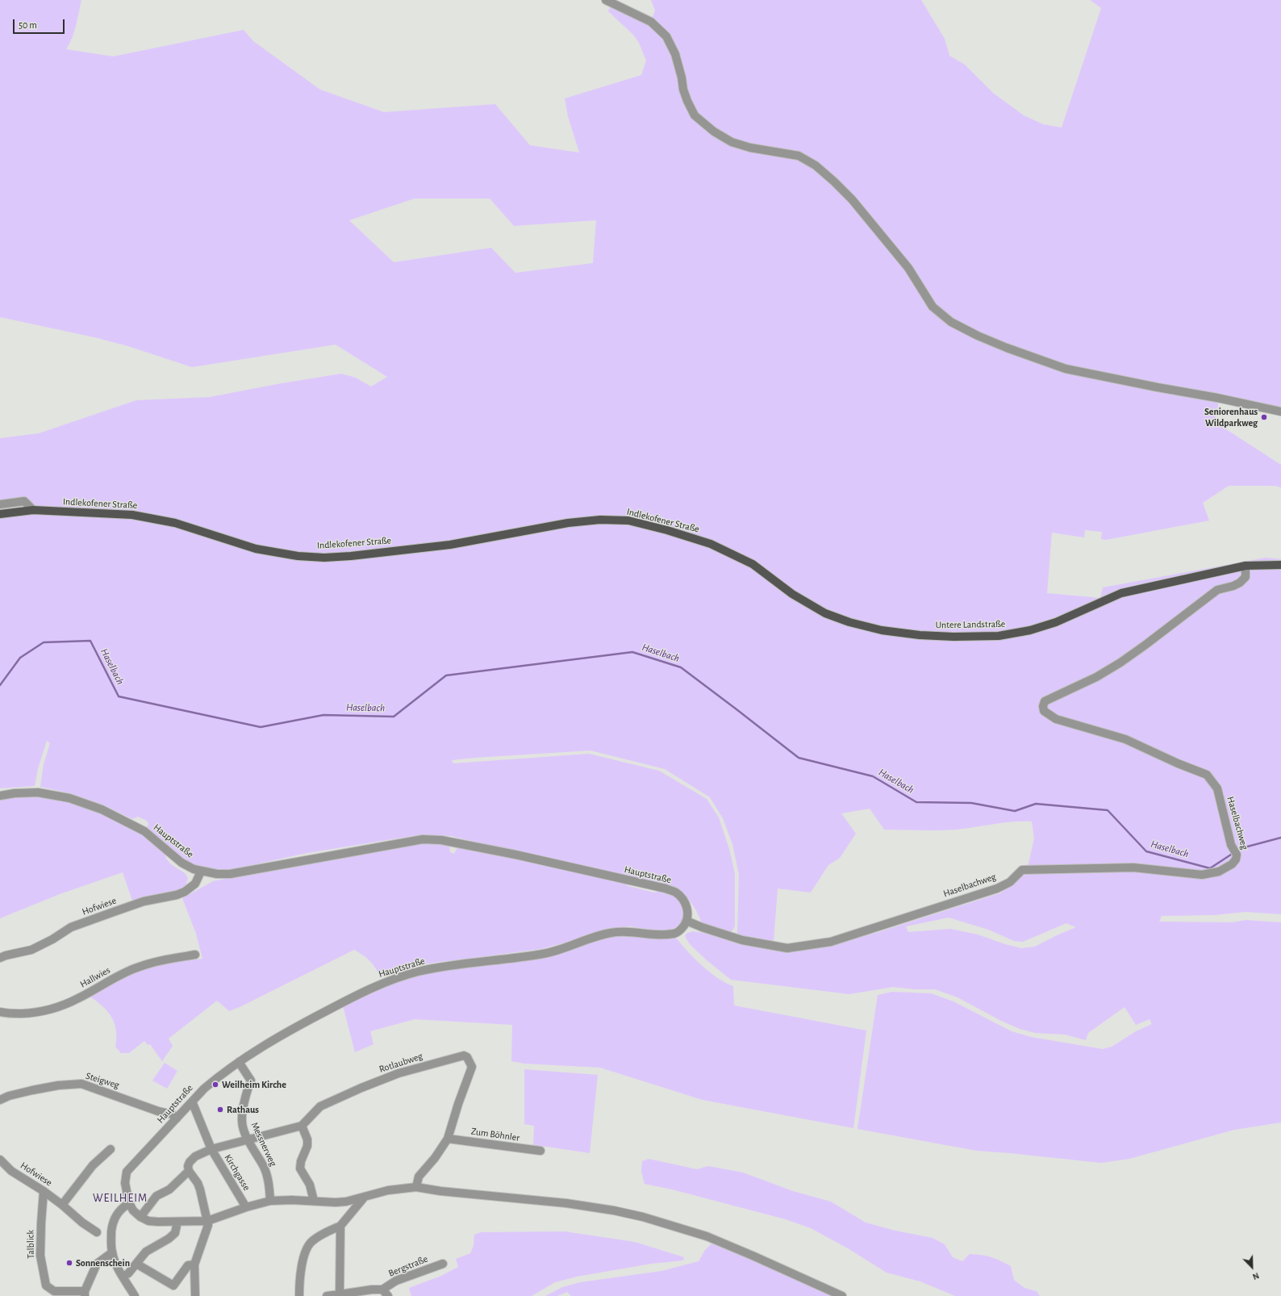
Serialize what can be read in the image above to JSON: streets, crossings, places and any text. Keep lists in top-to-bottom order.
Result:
{
  "streets": {
    "main road": ["Indlekofener Straße", "Untere Landstraße"],
    "street": [
      "Haselbachweg",
      "Hauptstraße",
      "Hofwiese",
      "Hallwies",
      "Rotlaubweg",
      "Steigweg",
      "Zum Böhnler",
      "Messnerweg",
      "Kirchgasse",
      "Talblick",
      "Bergstraße"
    ]
  },
  "crossings": [
    ["Indlekofener Straße", "Untere Landstraße"],
    ["Untere Landstraße", "Haselbachweg"],
    ["Haselbachweg", "Hauptstraße"],
    ["Hauptstraße", "Hofwiese"],
    ["Hauptstraße", "Steigweg"],
    ["Hauptstraße", "Messnerweg"],
    ["Hauptstraße", "Kirchgasse"],
    ["Hofwiese", "Talblick"],
    ["Rotlaubweg", "Zum Böhnler"]
  ],
  "districts": ["WEILHEIM"],
  "water": ["Haselbach"],
  "places": [
    "Seniorenhaus Wildparkweg",
    "Weilheim Kirche",
    "Rathaus",
    "Sonnenschein"
  ],
  "scale_bar": "50 m",
  "north": "bottom right"
}
